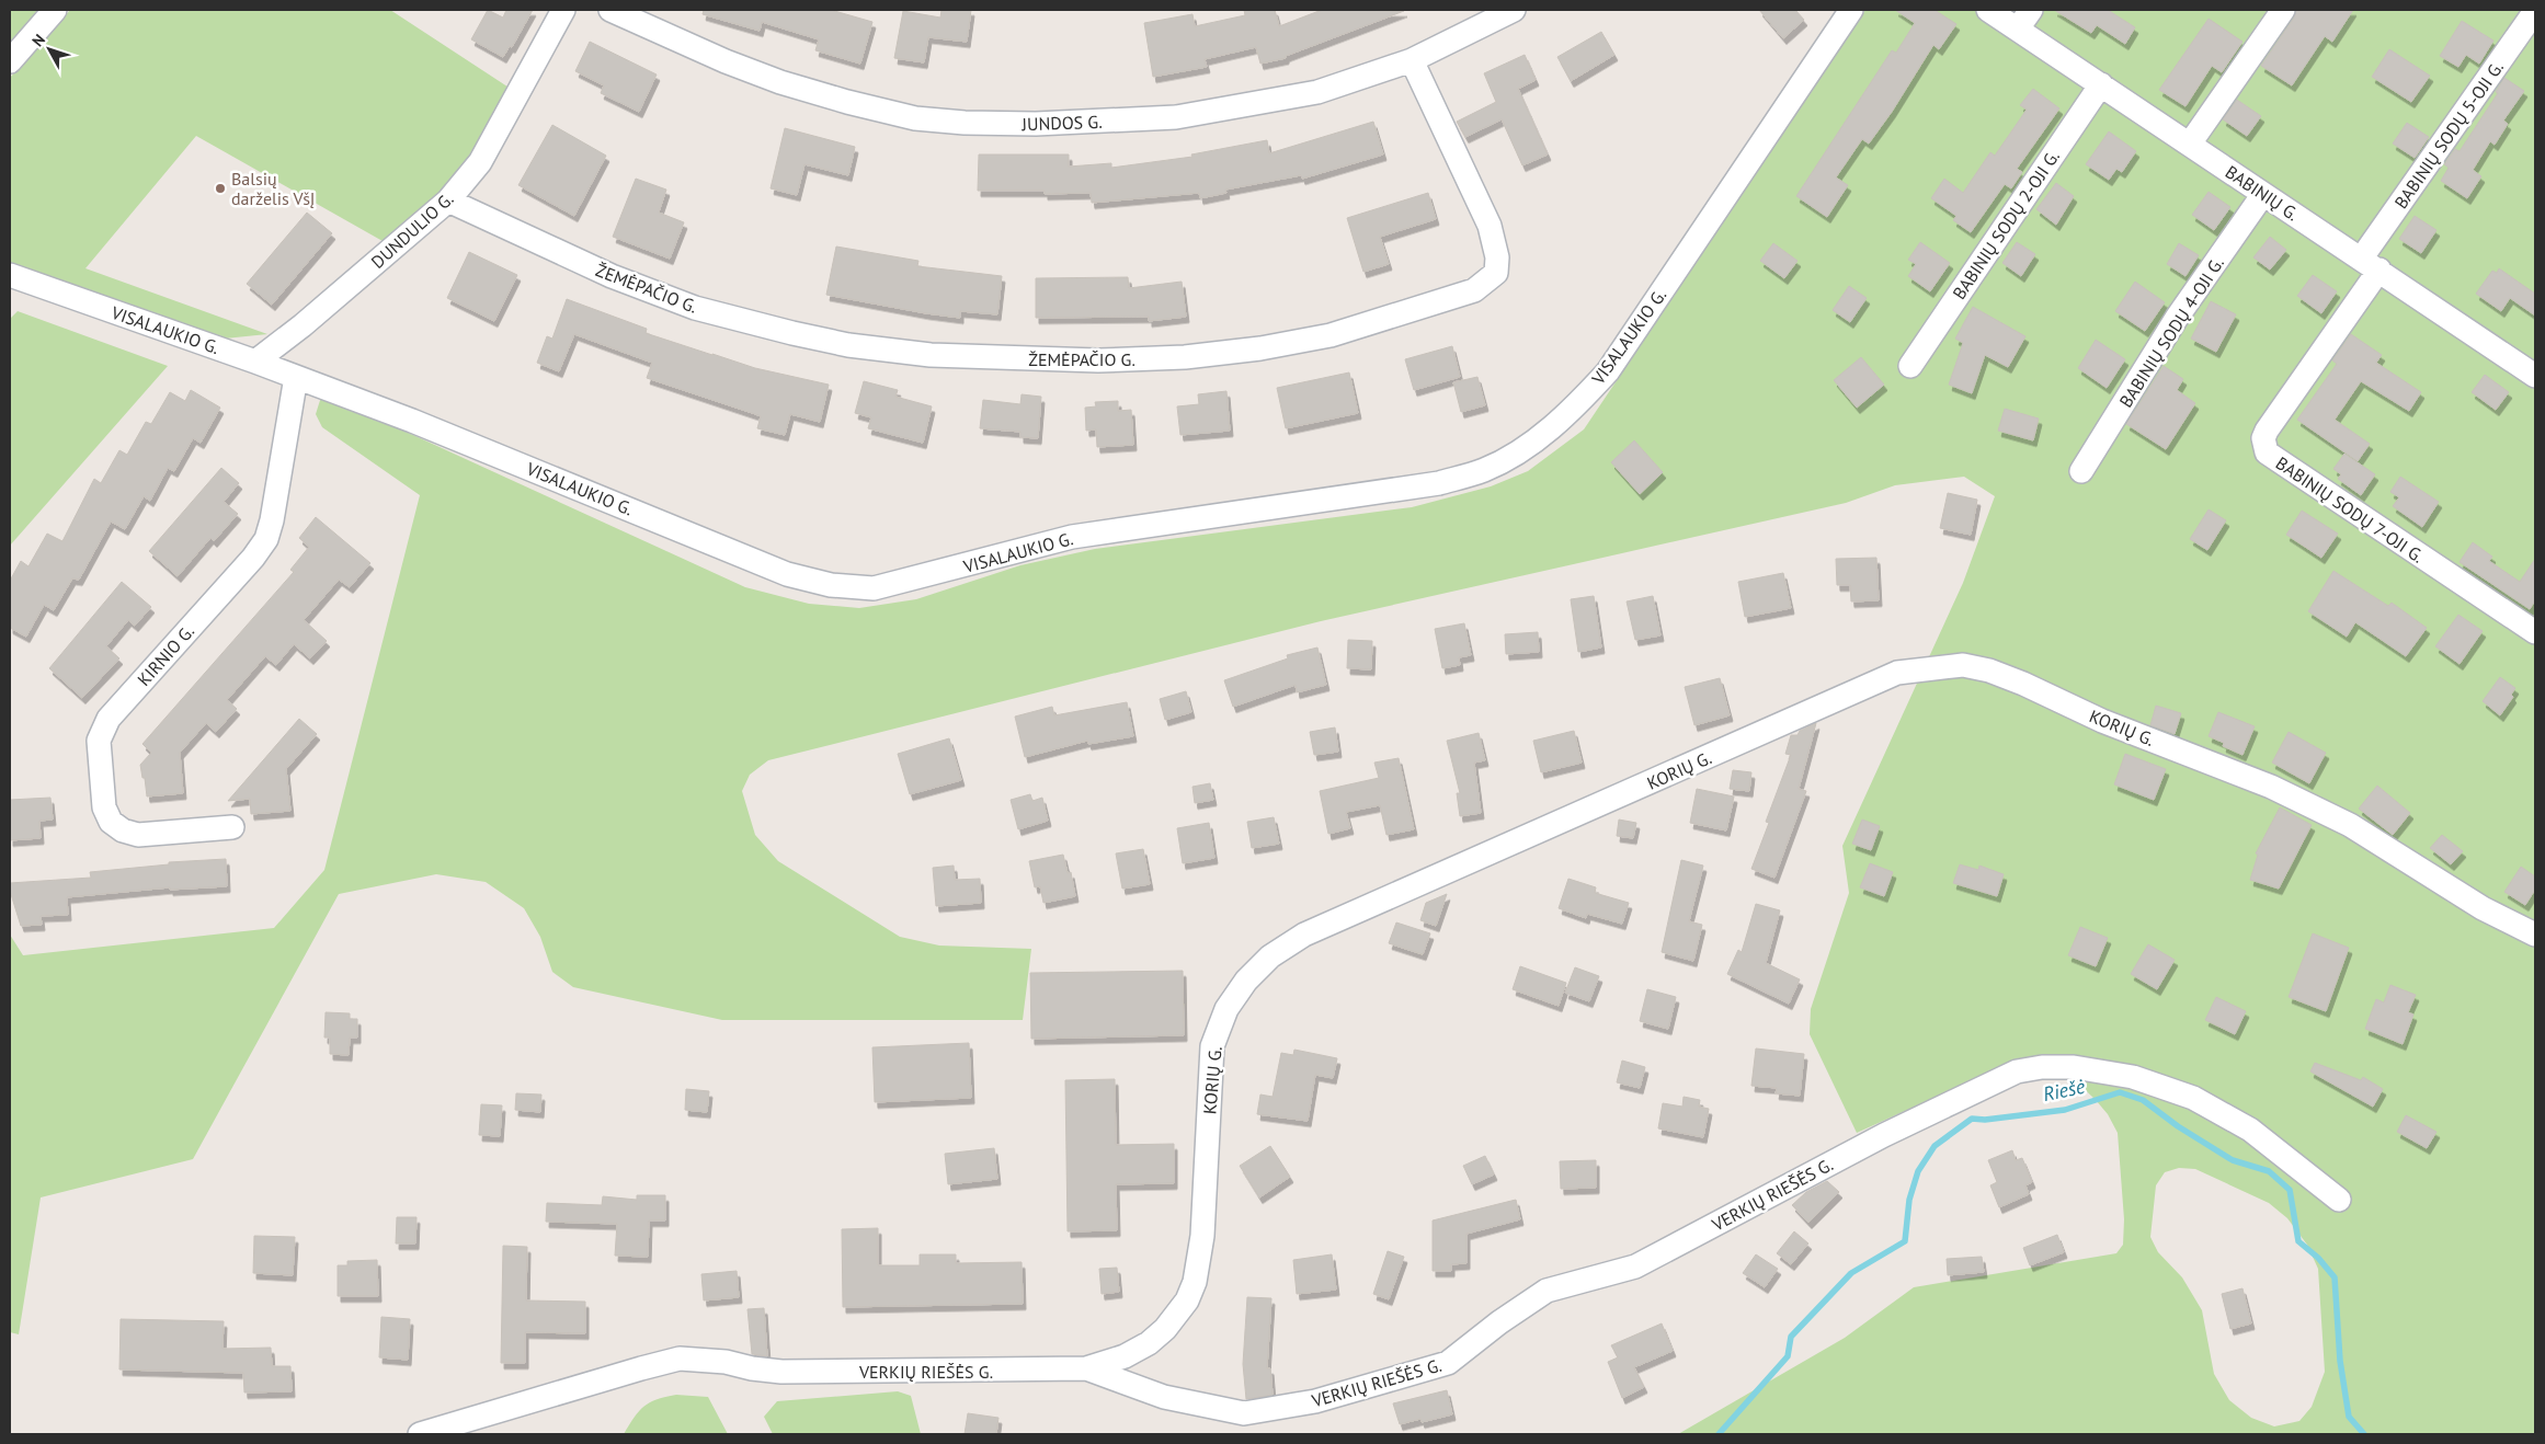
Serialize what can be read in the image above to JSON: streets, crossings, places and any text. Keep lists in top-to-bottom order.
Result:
{
  "streets": {
    "street": [
      "JUNDOS G.",
      "BABINIŲ SODŲ 5-OJI G.",
      "BABINIŲ G.",
      "BABINIŲ SODŲ 2-OJI G.",
      "DUNDULIO G.",
      "ŽEMĖPAČIO G.",
      "VISALAUKIO G.",
      "BABINIŲ SODŲ 4-OJI G.",
      "BABINIŲ SODŲ 7-OJI G.",
      "KIRNIO G.",
      "KORIŲ G.",
      "VERKIŲ RIEŠĖS G."
    ]
  },
  "crossings": [
    ["JUNDOS G.", "ŽEMĖPAČIO G."],
    ["BABINIŲ SODŲ 5-OJI G.", "BABINIŲ G."],
    ["BABINIŲ SODŲ 5-OJI G.", "BABINIŲ SODŲ 7-OJI G."],
    ["BABINIŲ G.", "BABINIŲ SODŲ 2-OJI G."],
    ["BABINIŲ G.", "BABINIŲ SODŲ 4-OJI G."],
    ["BABINIŲ G.", "BABINIŲ SODŲ 7-OJI G."],
    ["DUNDULIO G.", "ŽEMĖPAČIO G."],
    ["DUNDULIO G.", "VISALAUKIO G."],
    ["VISALAUKIO G.", "KIRNIO G."],
    ["KORIŲ G.", "VERKIŲ RIEŠĖS G."]
  ],
  "water": ["Riešė"],
  "places": ["Balsių darželis VšĮ"],
  "north": "top left"
}
